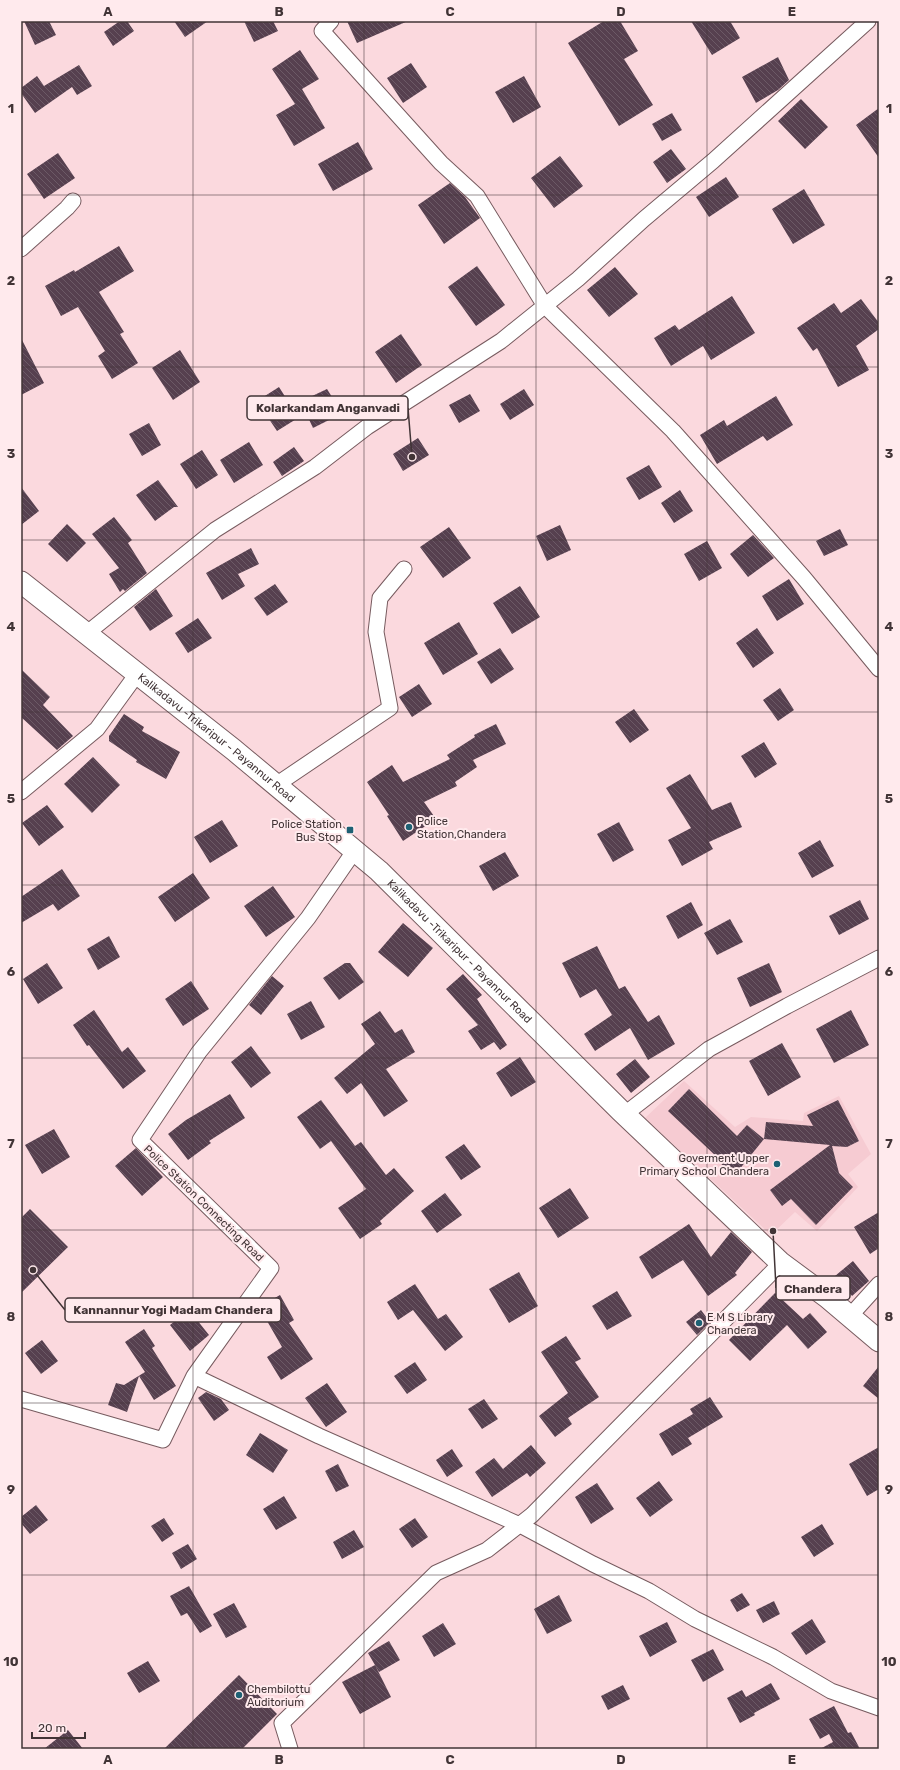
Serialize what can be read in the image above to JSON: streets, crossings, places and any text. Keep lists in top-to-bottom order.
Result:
{
  "streets": {
    "main road": ["Kalikadavu -Trikaripur - Payannur Road"],
    "street": ["Police Station Connecting Road"]
  },
  "crossings": [
    ["Kalikadavu -Trikaripur - Payannur Road", "Police Station Connecting Road"]
  ],
  "places": {
    "other": [
      "Kolarkandam Anganvadi",
      "Police Station,Chandera",
      "Goverment Upper Primary School Chandera",
      "Chandera",
      "Kannannur Yogi Madam Chandera",
      "E M S Library Chandera",
      "Chembilottu Auditorium"
    ],
    "transit": ["Police Station Bus Stop"]
  },
  "scale_bar": "20 m",
  "grid": {
    "columns": [
      "A",
      "B",
      "C",
      "D",
      "E"
    ],
    "rows": [
      "1",
      "2",
      "3",
      "4",
      "5",
      "6",
      "7",
      "8",
      "9",
      "10"
    ]
  }
}
